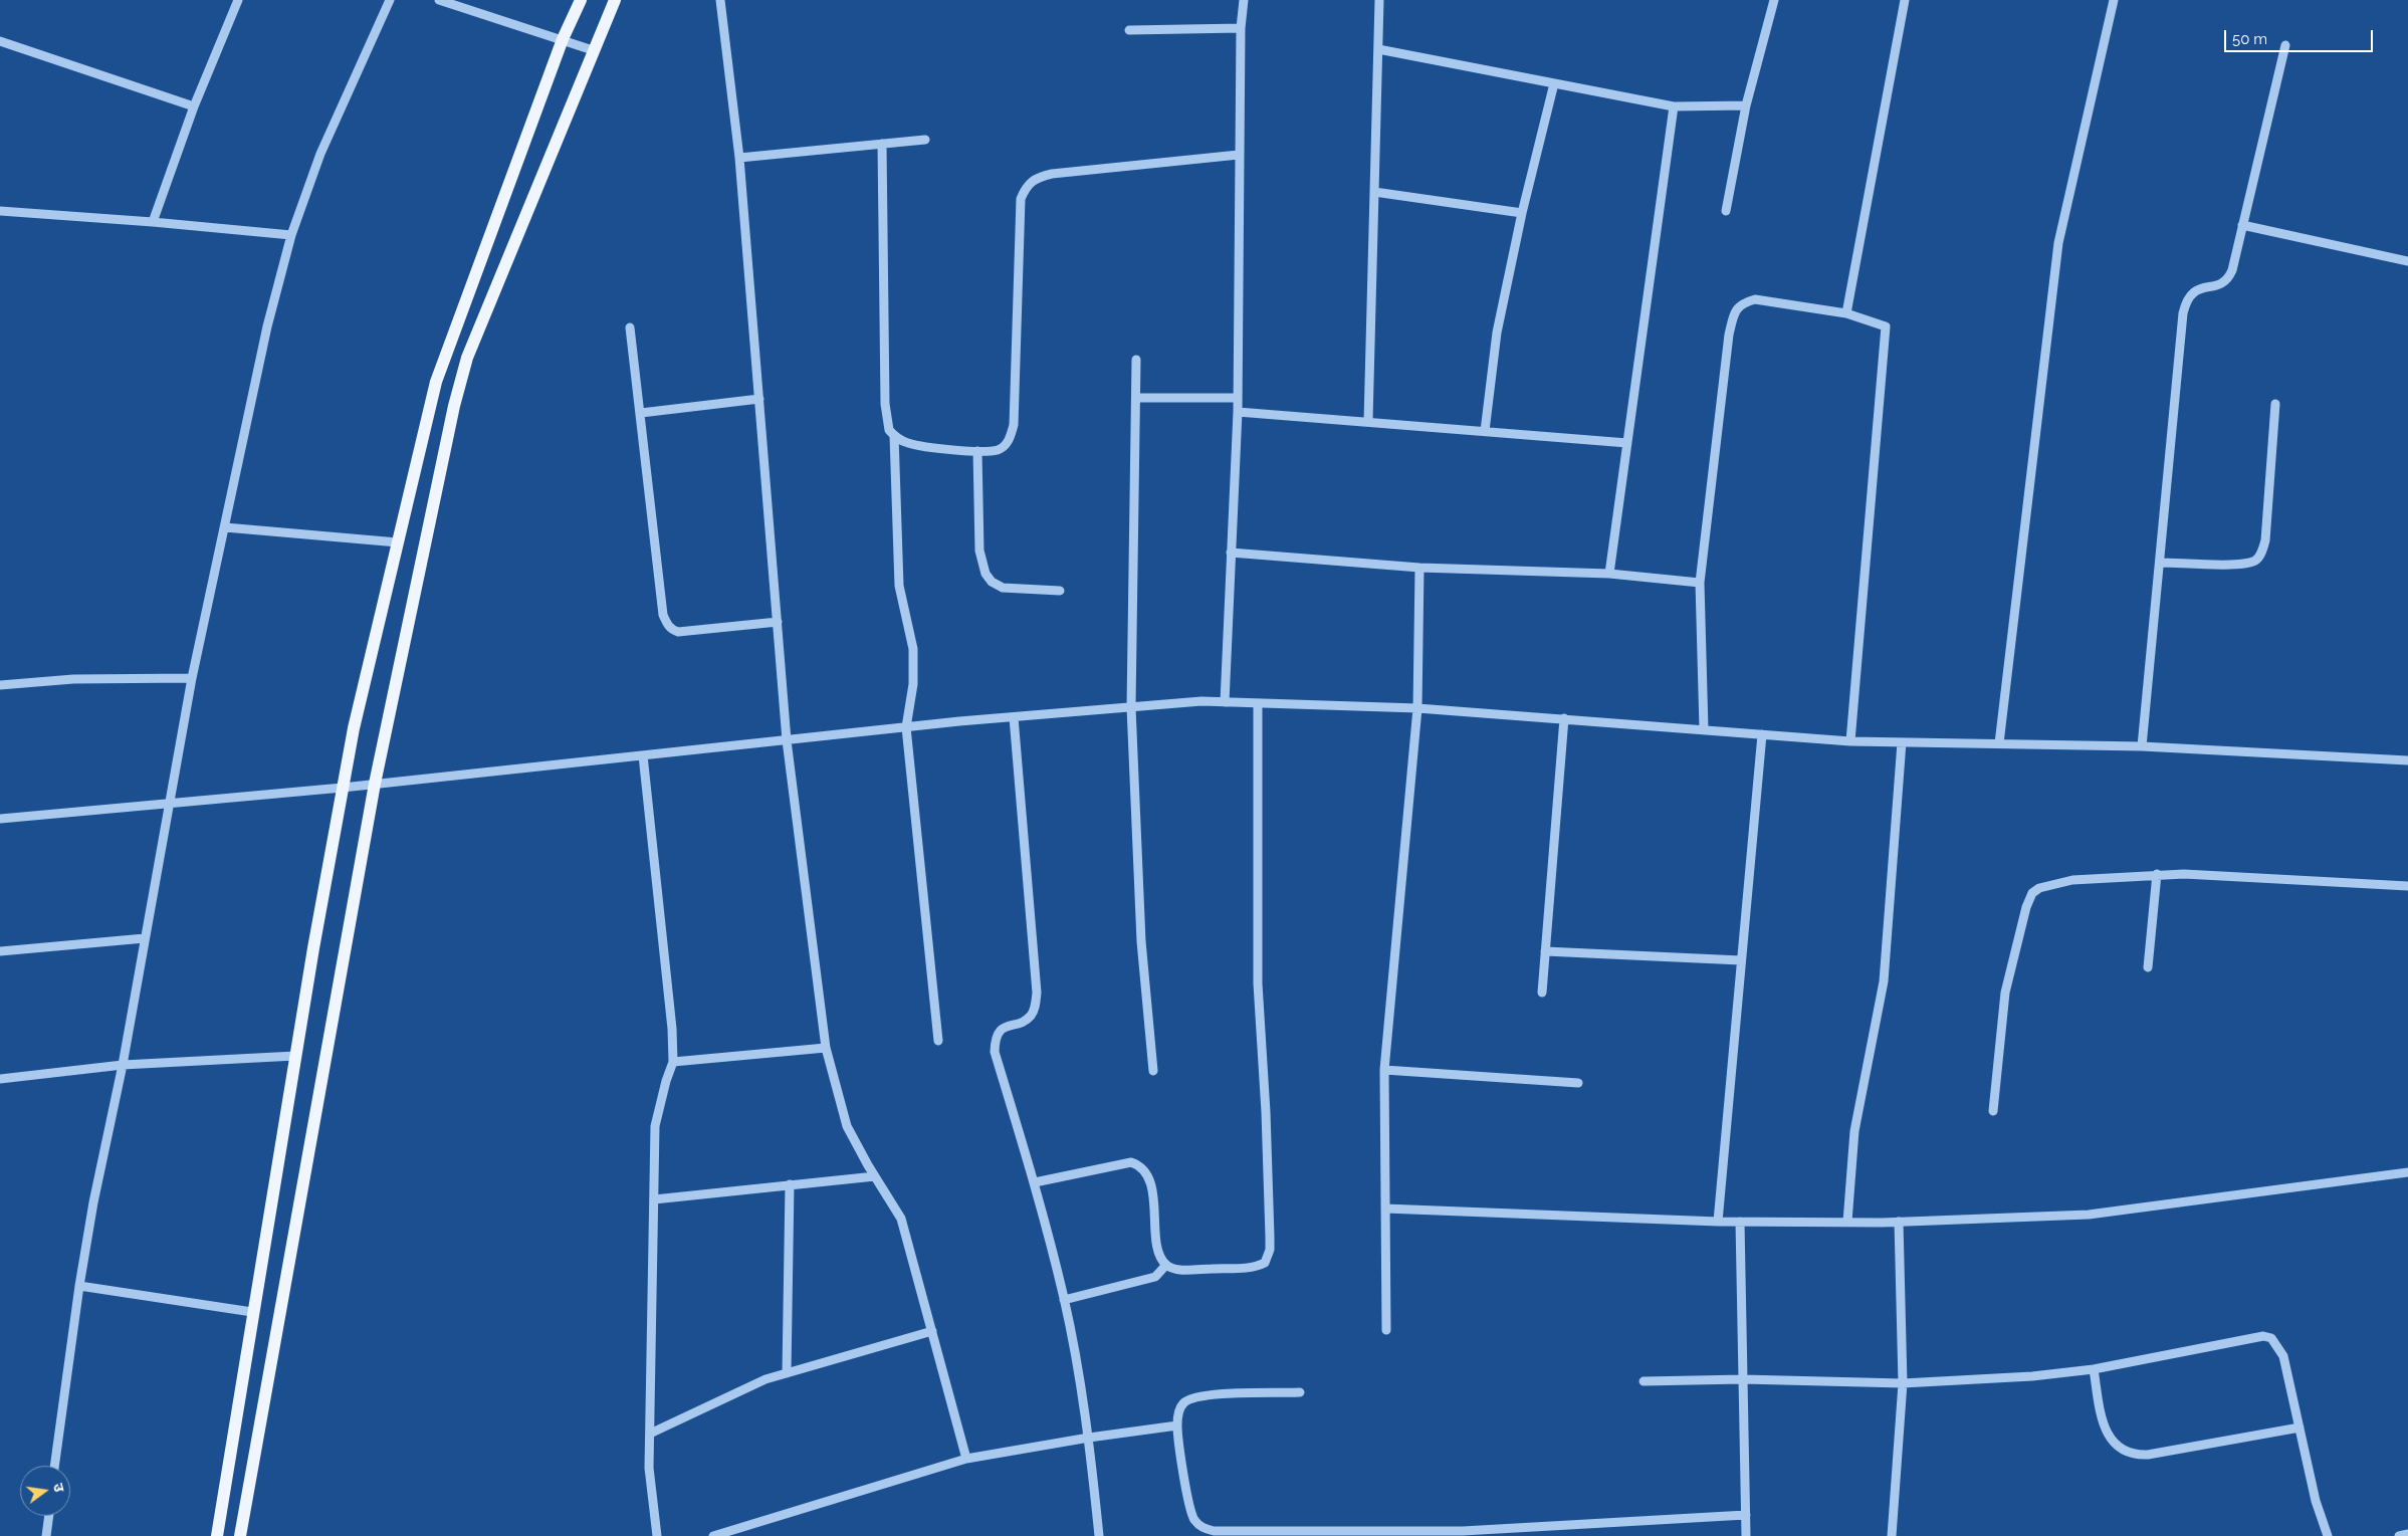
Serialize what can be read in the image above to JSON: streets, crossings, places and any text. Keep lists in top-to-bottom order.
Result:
{
  "scale_bar": "50 m",
  "north": "right"
}
